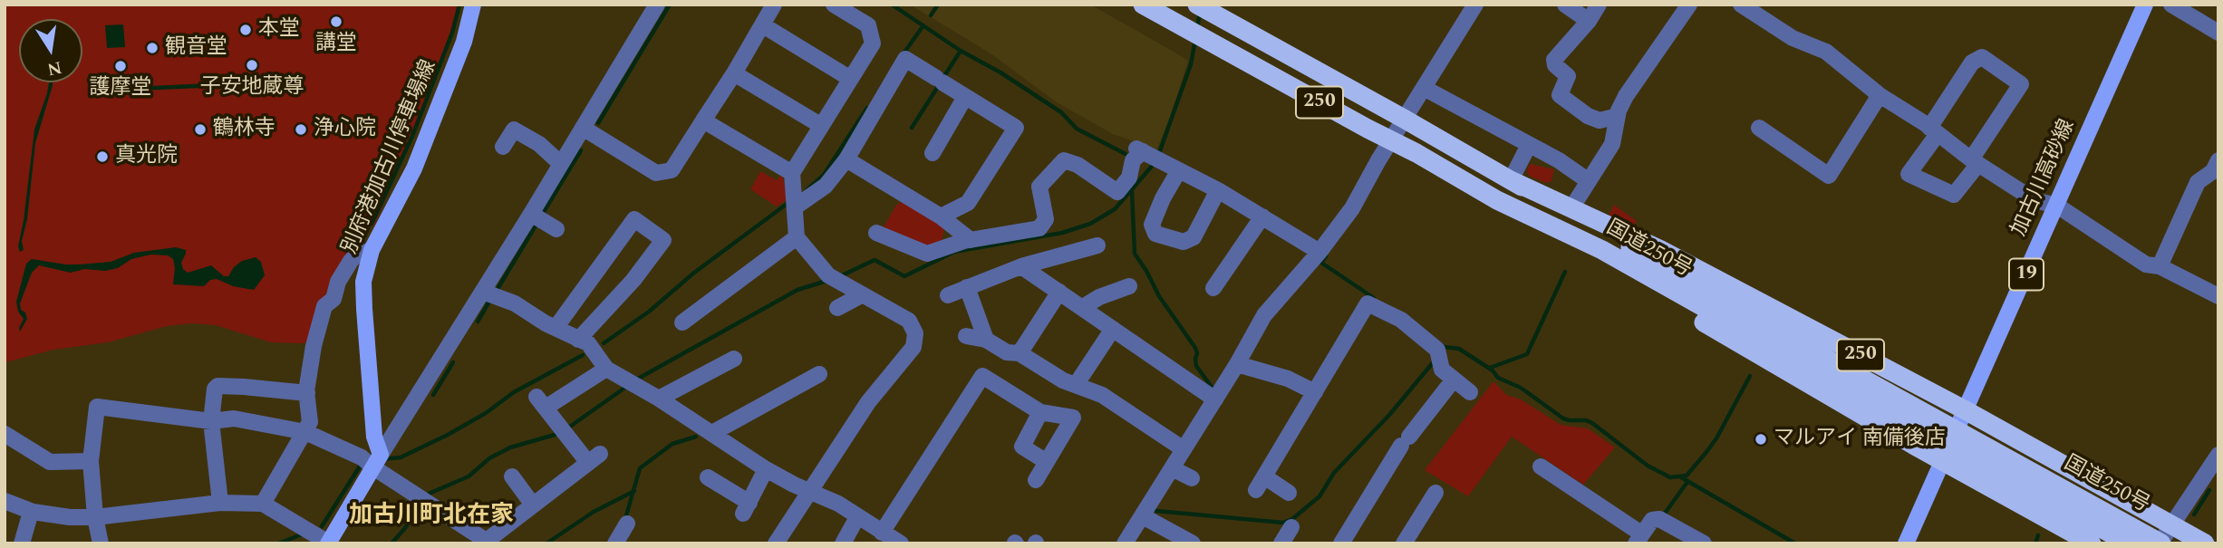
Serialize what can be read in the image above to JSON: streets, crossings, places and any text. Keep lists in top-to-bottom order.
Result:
{
  "streets": {
    "highway": ["250", "国道250号"],
    "main road": ["別府港加古川停車場線", "加古川高砂線", "19"]
  },
  "crossings": [
    ["250", "加古川高砂線"],
    ["250", "国道250号"]
  ],
  "districts": ["加古川町北在家"],
  "places": [
    "講堂",
    "本堂",
    "観音堂",
    "子安地蔵尊",
    "護摩堂",
    "鶴林寺",
    "浄心院",
    "真光院",
    "マルアイ 南備後店"
  ],
  "north": "bottom"
}
